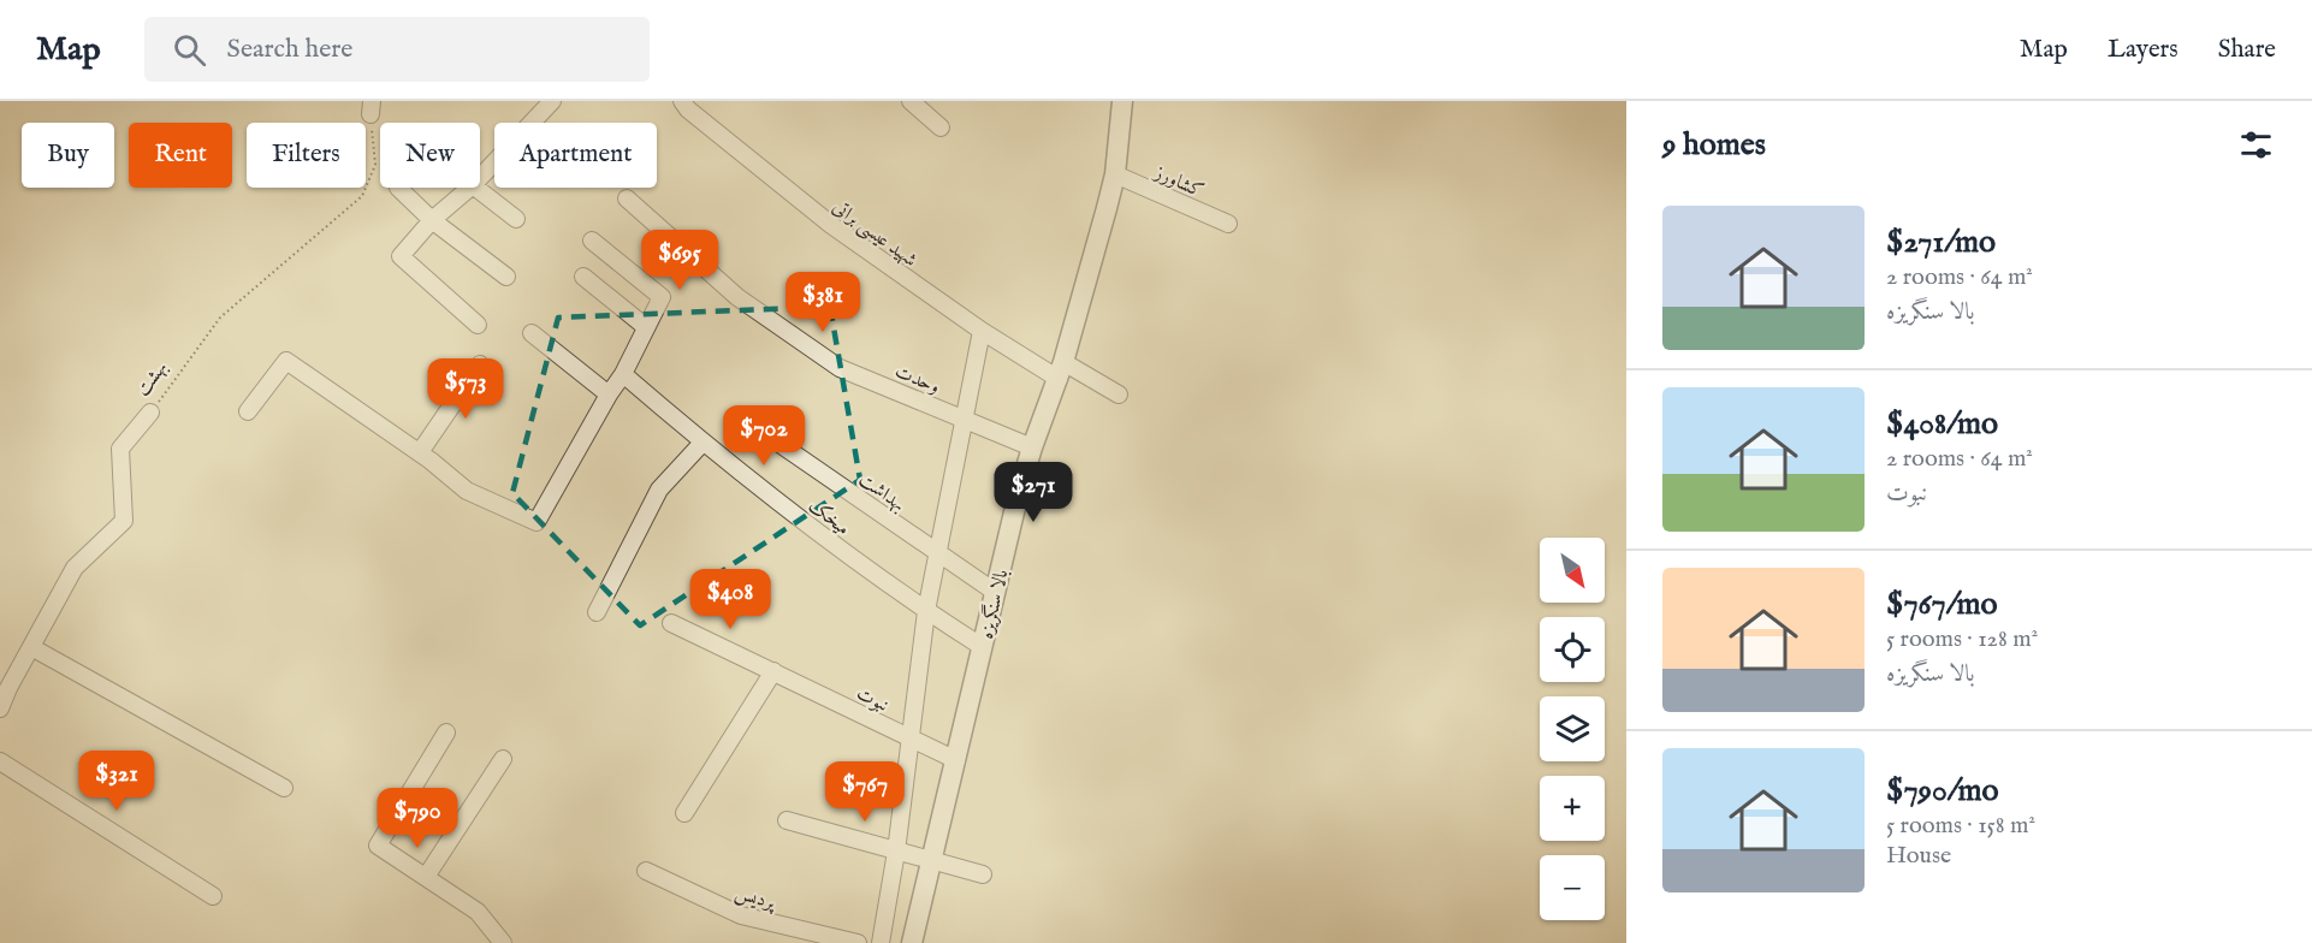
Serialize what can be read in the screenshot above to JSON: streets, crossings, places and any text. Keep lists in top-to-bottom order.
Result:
{
  "streets": {
    "street": [
      "کشاورز",
      "شهید عیسی براتی",
      "بهشت",
      "وحدت",
      "بهداشت",
      "میخک",
      "بالا سنگریزه",
      "نبوت",
      "پردیس"
    ]
  },
  "crossings": [
    ["کشاورز", "بالا سنگریزه"],
    ["شهید عیسی براتی", "بالا سنگریزه"],
    ["وحدت", "بالا سنگریزه"],
    ["بهداشت", "بالا سنگریزه"],
    ["میخک", "بالا سنگریزه"],
    ["بالا سنگریزه", "نبوت"]
  ],
  "north": "bottom right",
  "page": {
    "header": "Map",
    "search": "Search here",
    "nav": ["Map", "Layers", "Share"],
    "heading": "9 homes",
    "chip": [
      "Buy",
      "Rent",
      "Filters",
      "New",
      "Apartment"
    ],
    "list": [
      {
        "name": "$271/mo",
        "note": "2 rooms · 64 m² · بالا سنگریزه"
      },
      {
        "name": "$408/mo",
        "note": "2 rooms · 64 m² · نبوت"
      },
      {
        "name": "$767/mo",
        "note": "5 rooms · 128 m² · بالا سنگریزه"
      },
      {
        "name": "$790/mo",
        "note": "5 rooms · 158 m² · House"
      }
    ],
    "price": [
      "$695",
      "$381",
      "$573",
      "$702",
      "$271",
      "$408",
      "$321",
      "$767",
      "$790"
    ],
    "map_buttons": ["+", "−"]
  }
}
